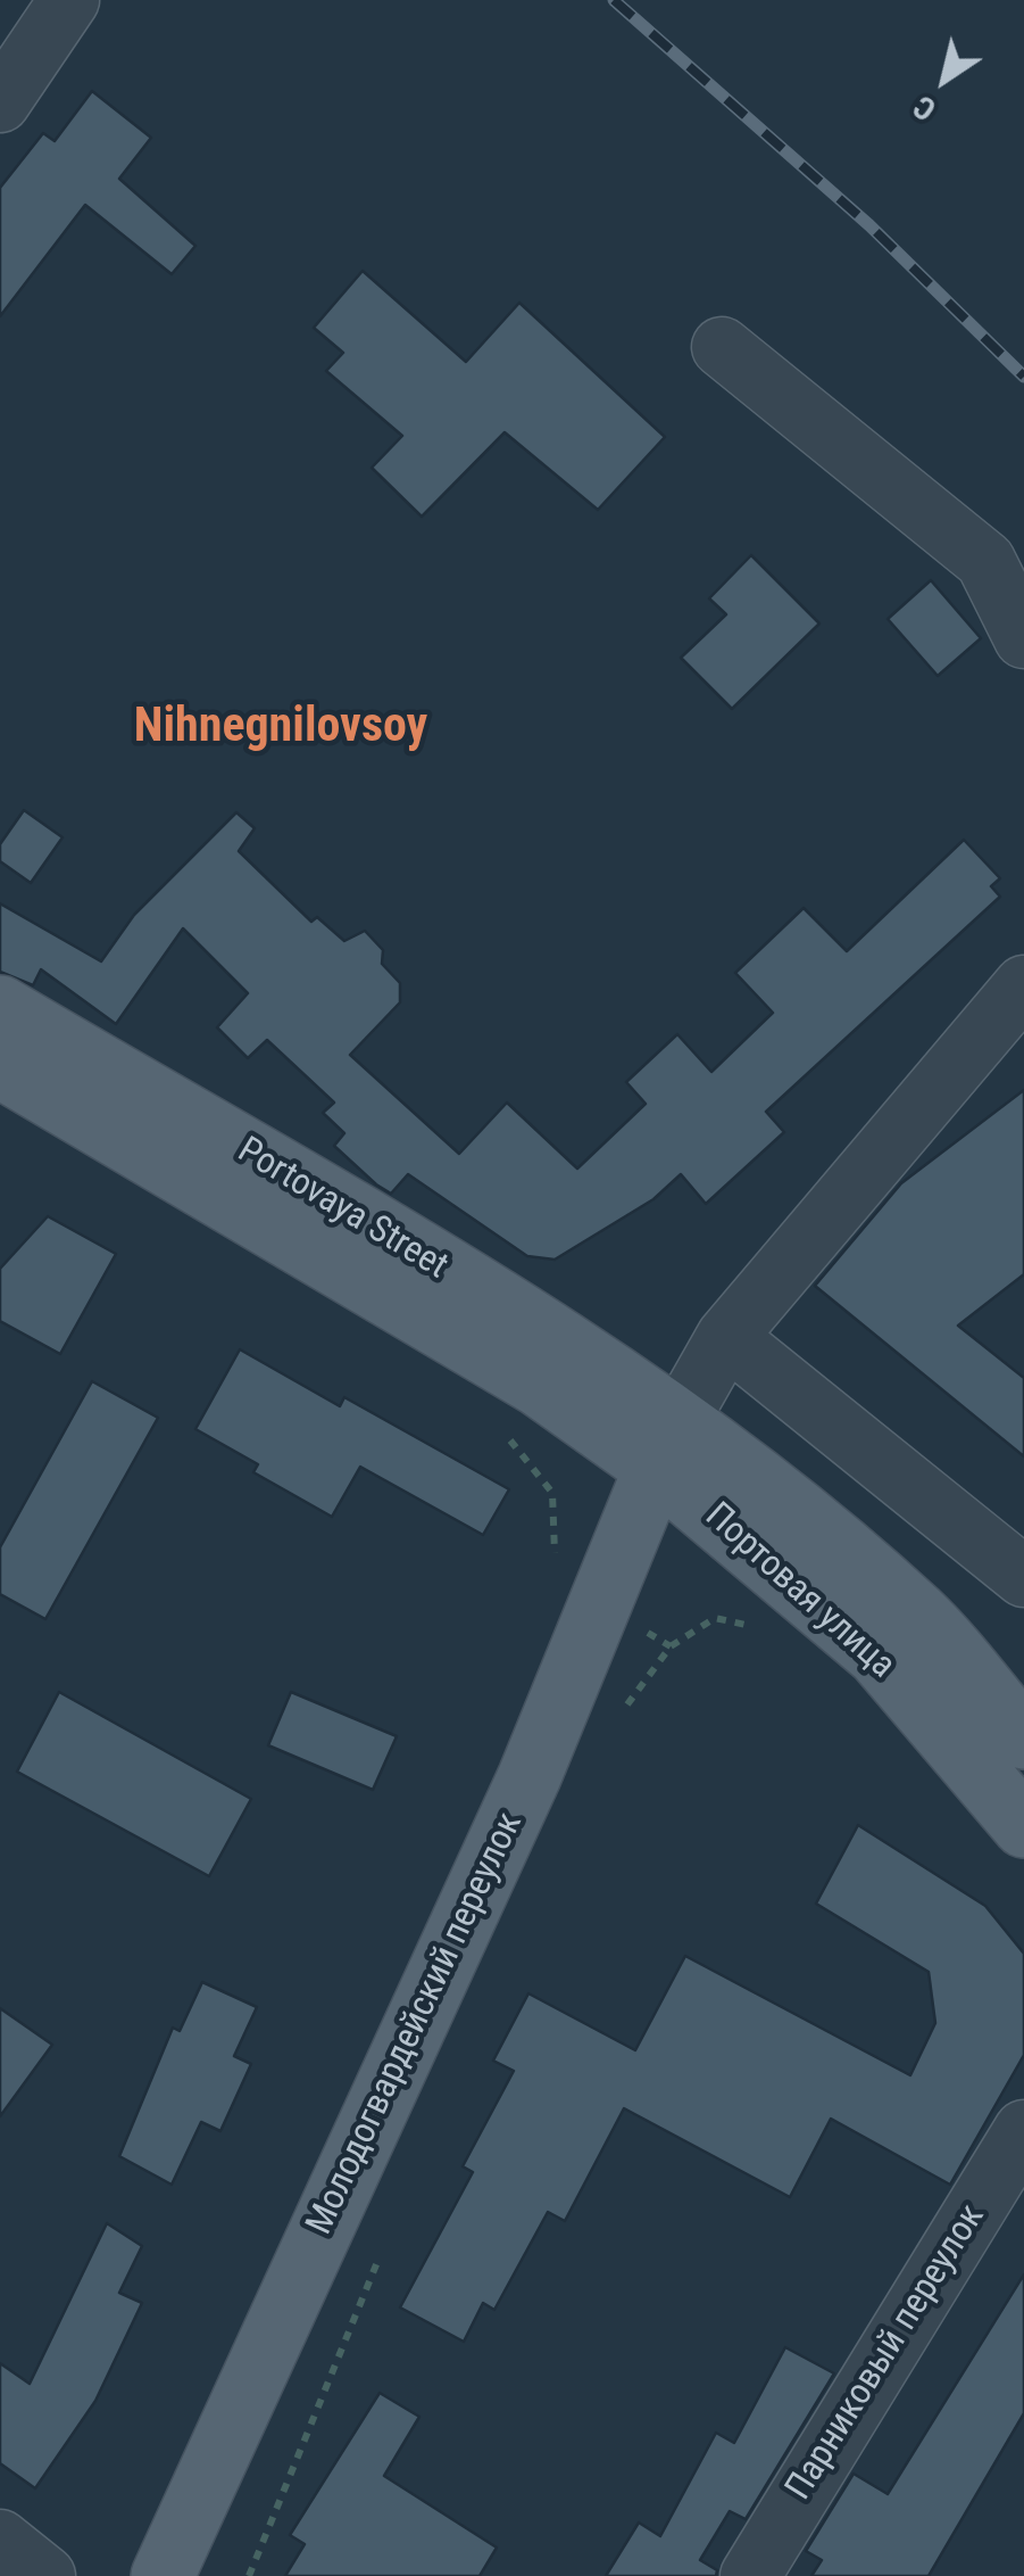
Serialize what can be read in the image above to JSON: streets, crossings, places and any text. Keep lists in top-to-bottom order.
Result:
{
  "streets": {
    "main road": ["Portovaya Street", "Портовая улица", "Молодогвардейский переулок"],
    "street": ["Парниковый переулок"]
  },
  "crossings": [
    ["Portovaya Street", "Портовая улица"],
    ["Portovaya Street", "Молодогвардейский переулок"],
    ["Портовая улица", "Молодогвардейский переулок"]
  ],
  "districts": ["Nihnegnilovsoy"],
  "north": "bottom left"
}
